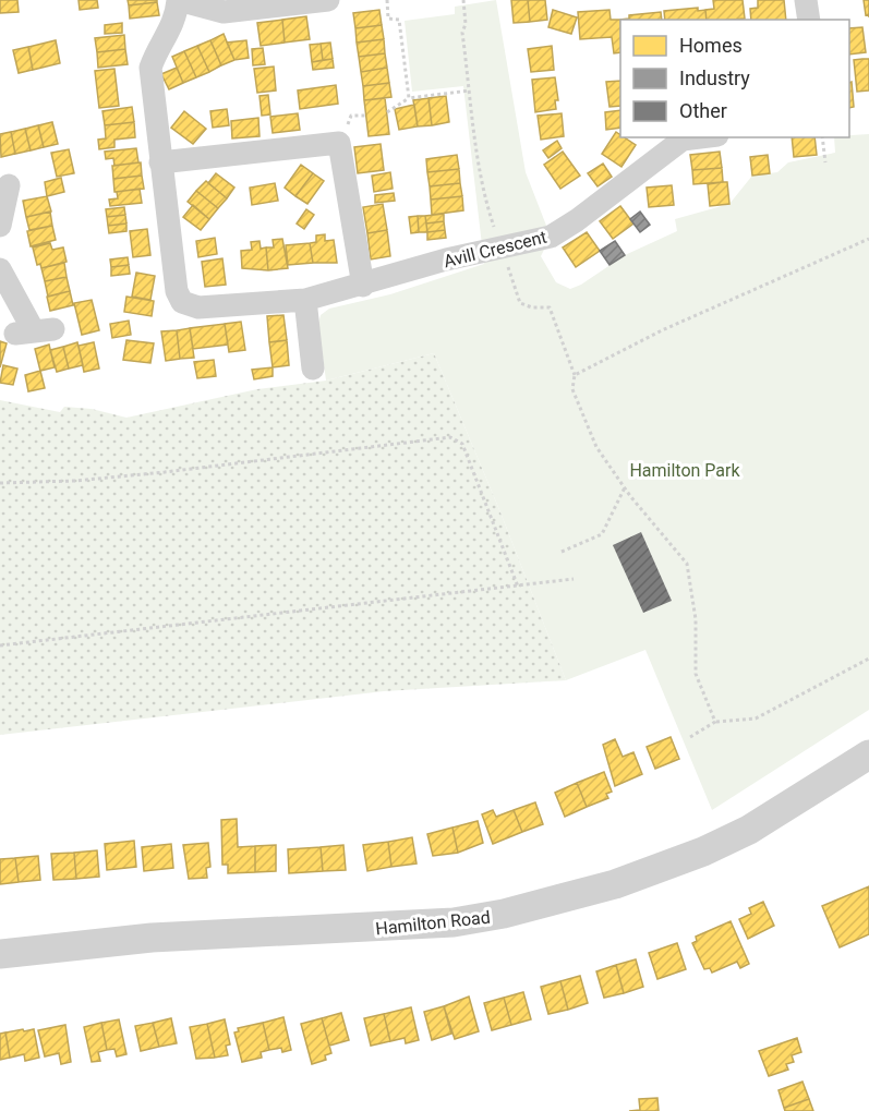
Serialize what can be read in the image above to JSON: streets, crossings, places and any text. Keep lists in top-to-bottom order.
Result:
{
  "streets": {
    "street": ["Avill Crescent", "Hamilton Road"]
  },
  "parks": ["Hamilton Park"],
  "legend": ["Homes", "Industry", "Other"]
}
